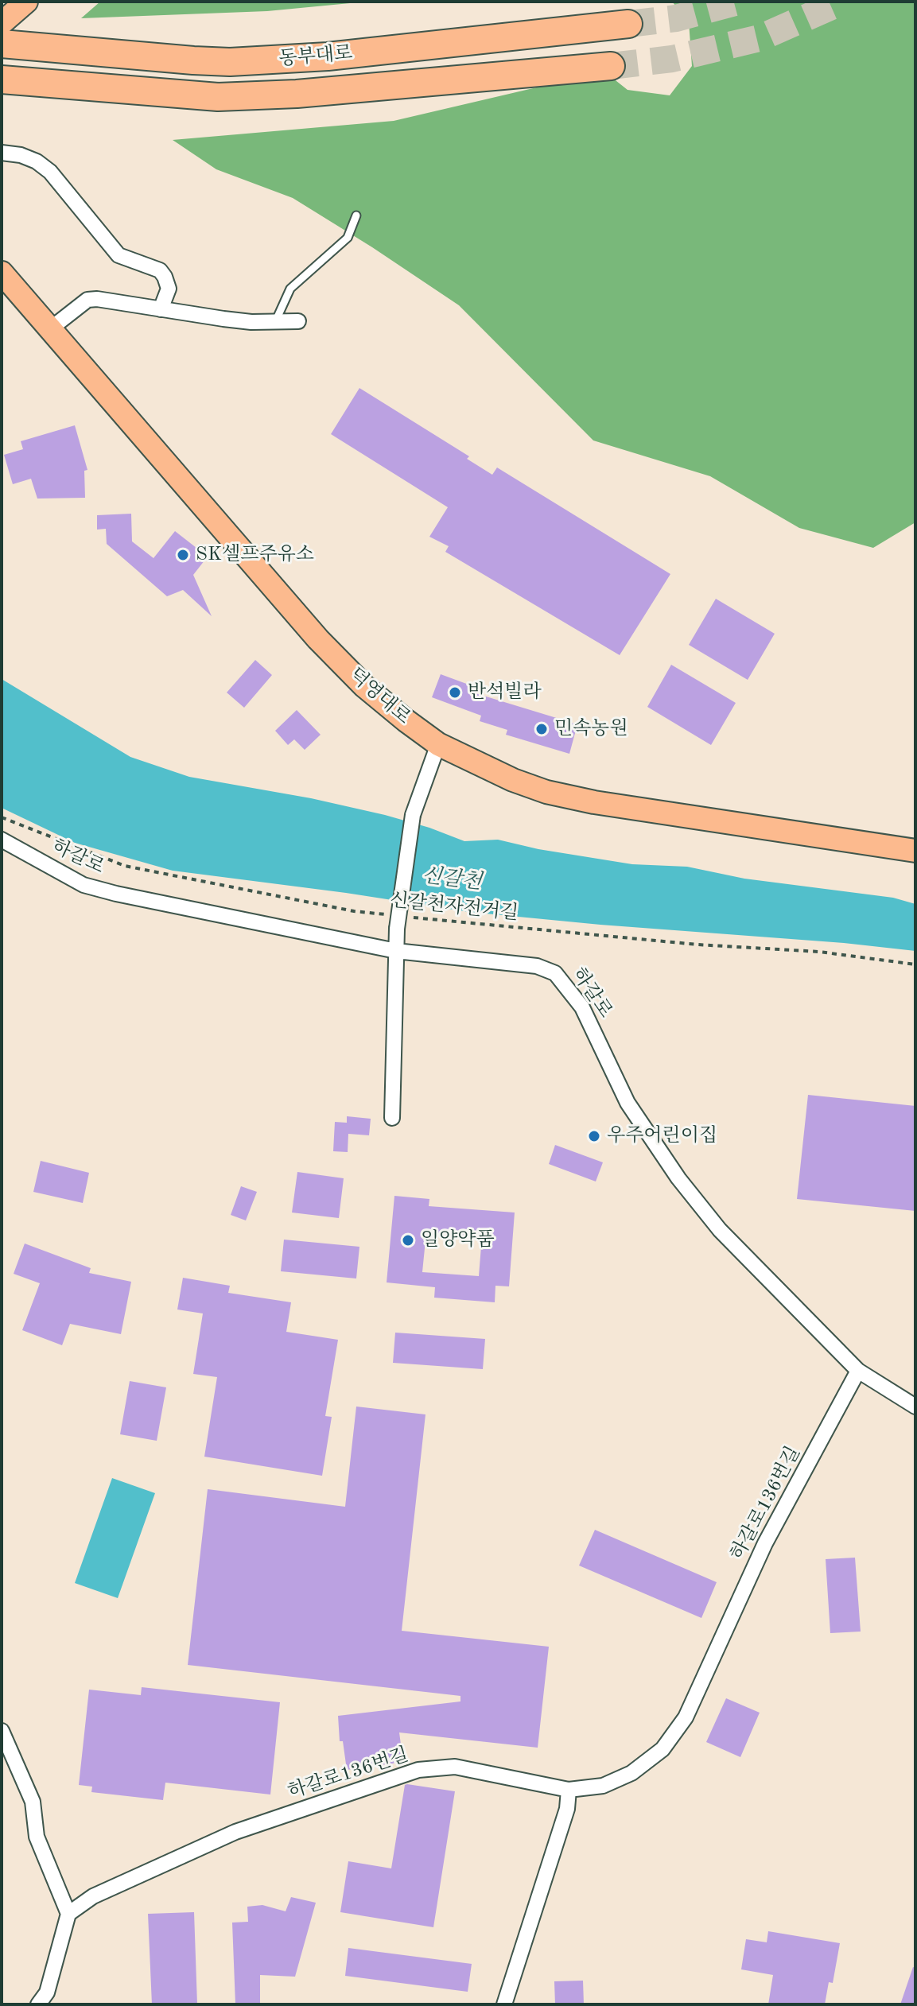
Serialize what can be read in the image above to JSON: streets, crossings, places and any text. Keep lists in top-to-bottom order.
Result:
{
  "streets": {
    "highway": ["동부대로"],
    "main road": ["덕영대로"],
    "street": ["하갈로", "하갈로136번길"],
    "path": ["신갈천자전거길"]
  },
  "crossings": [
    ["하갈로", "하갈로136번길"]
  ],
  "water": ["신갈천"],
  "places": [
    "SK셀프주유소",
    "반석빌라",
    "민속농원",
    "우주어린이집",
    "일양약품"
  ]
}
